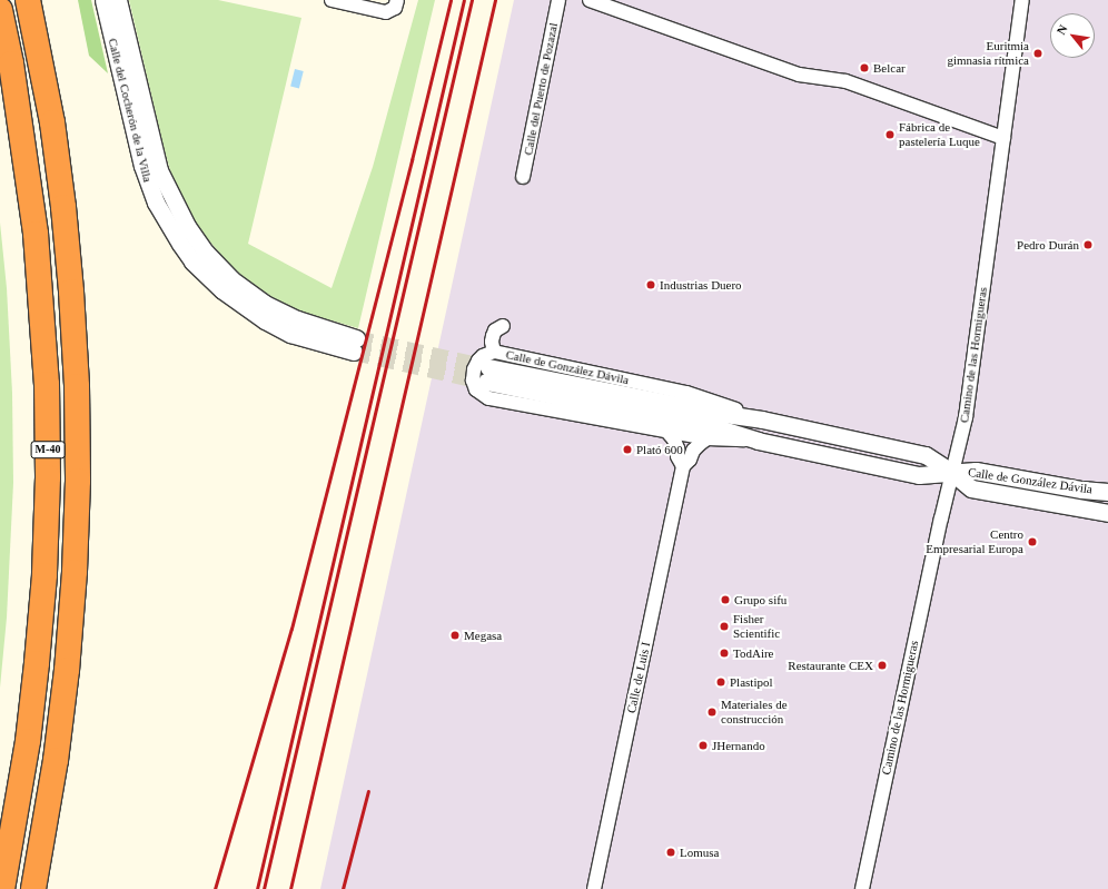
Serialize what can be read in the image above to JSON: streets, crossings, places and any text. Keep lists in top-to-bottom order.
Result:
{
  "streets": {
    "highway": ["M-40"],
    "street": [
      "Calle del Puerto de Pozazal",
      "Calle del Cocherón de la Villa",
      "Camino de las Hormigueras",
      "Calle de González Dávila",
      "Calle de Luis I"
    ]
  },
  "crossings": [
    ["Camino de las Hormigueras", "Calle de González Dávila"],
    ["Calle de González Dávila", "Calle de Luis I"]
  ],
  "places": [
    "Euritmia gimnasia rítmica",
    "Belcar",
    "Fábrica de pastelería Luque",
    "Pedro Durán",
    "Industrias Duero",
    "Plató 600",
    "Centro Empresarial Europa",
    "Grupo sifu",
    "Fisher Scientific",
    "Megasa",
    "TodAire",
    "Restaurante CEX",
    "Plastipol",
    "Materiales de construcción",
    "JHernando",
    "Lomusa"
  ],
  "north": "top left"
}
